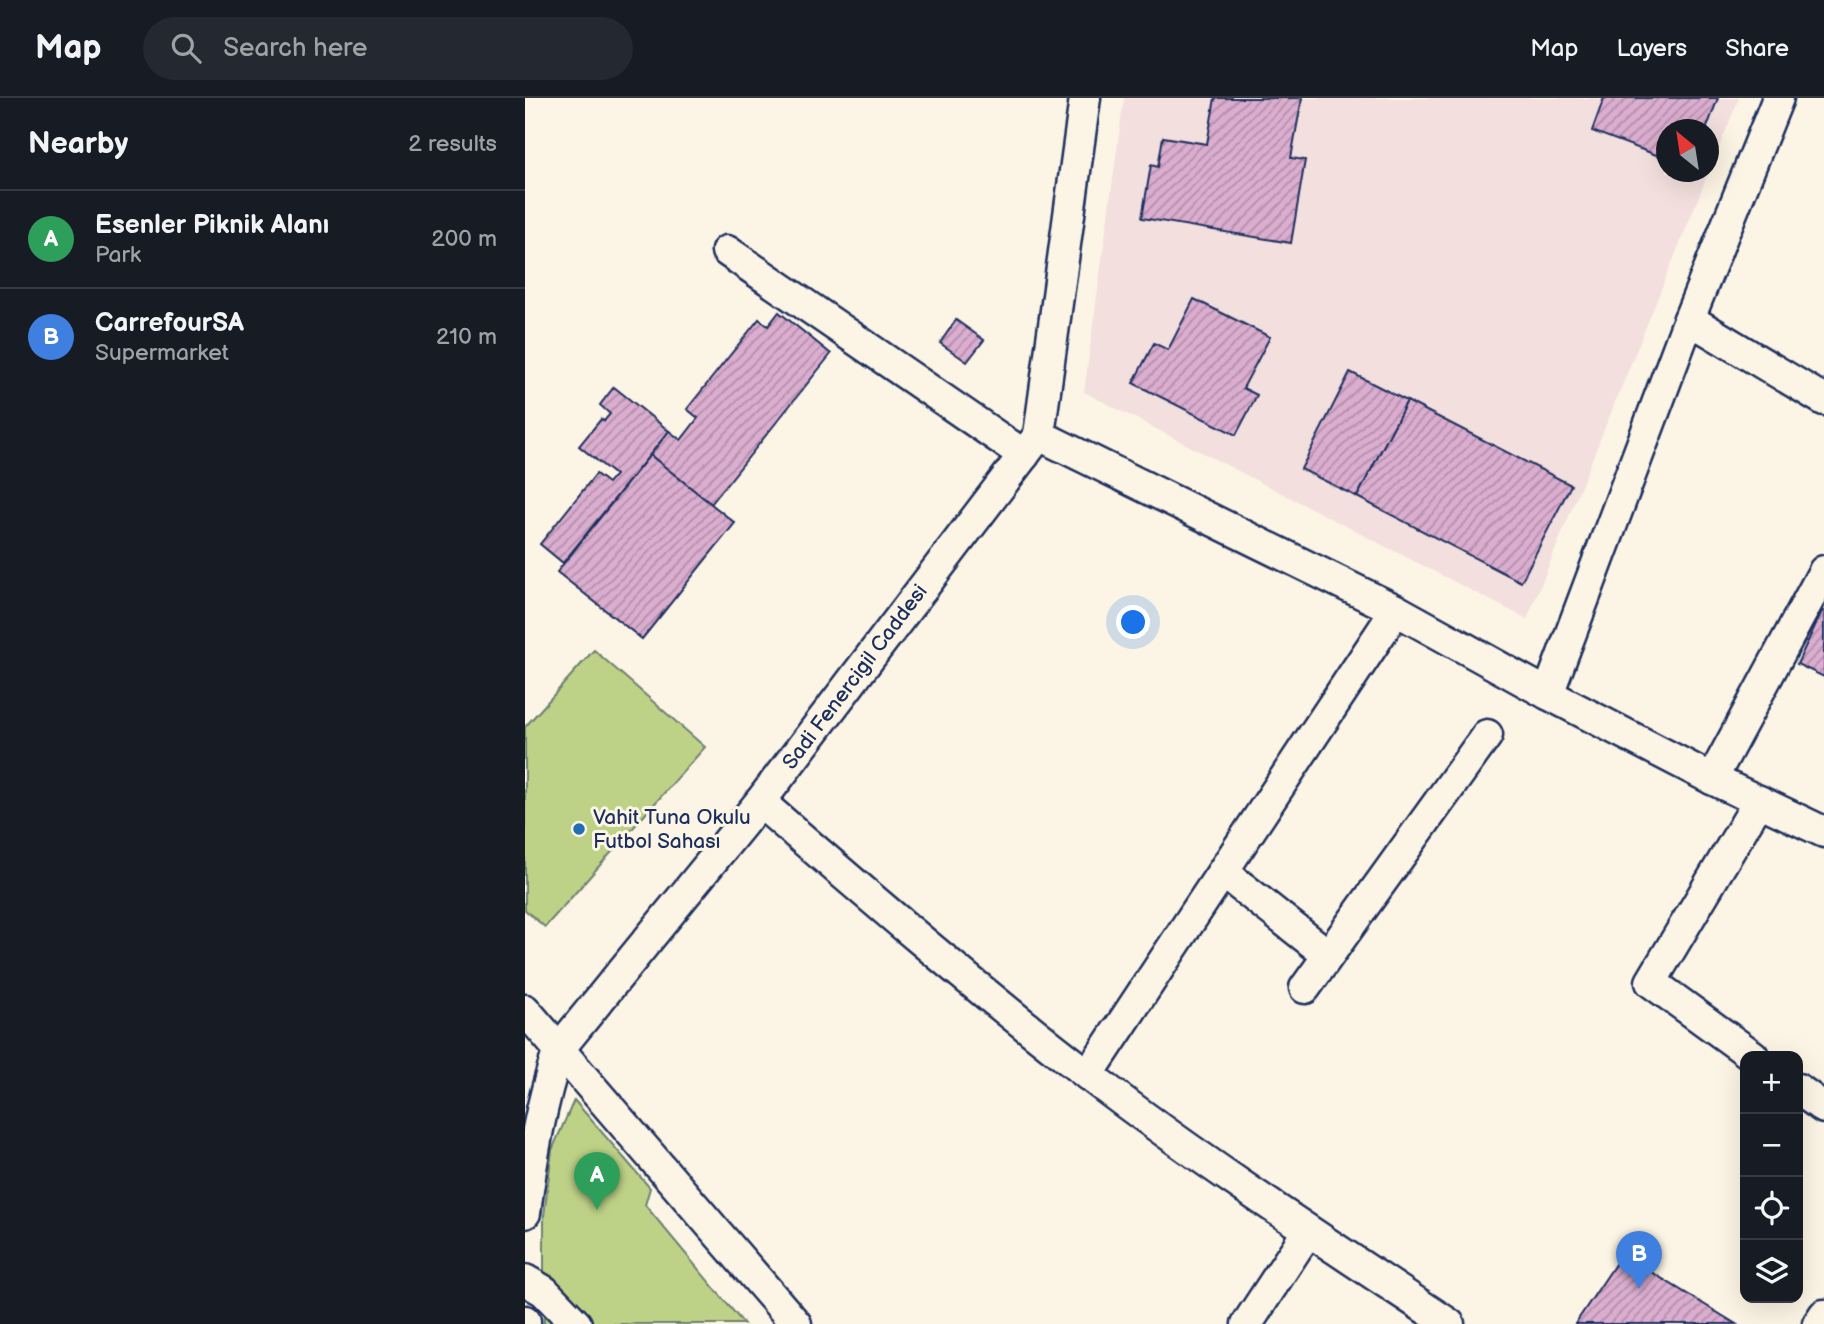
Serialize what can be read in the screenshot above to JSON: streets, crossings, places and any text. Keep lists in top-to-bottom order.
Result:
{
  "streets": {
    "street": ["Sadi Fenercigil Caddesi"]
  },
  "places": ["Vahit Tuna Okulu Futbol Sahası"],
  "north": "top left",
  "page": {
    "header": "Map",
    "search": "Search here",
    "nav": ["Map", "Layers", "Share"],
    "heading": ["Nearby", "2 results"],
    "list": [
      {
        "mark": "A",
        "name": "Esenler Piknik Alanı",
        "note": "Park",
        "value": "200 m"
      },
      {
        "mark": "B",
        "name": "CarrefourSA",
        "note": "Supermarket",
        "value": "210 m"
      }
    ],
    "map_buttons": ["+", "−"],
    "pins": ["A", "B"]
  }
}
